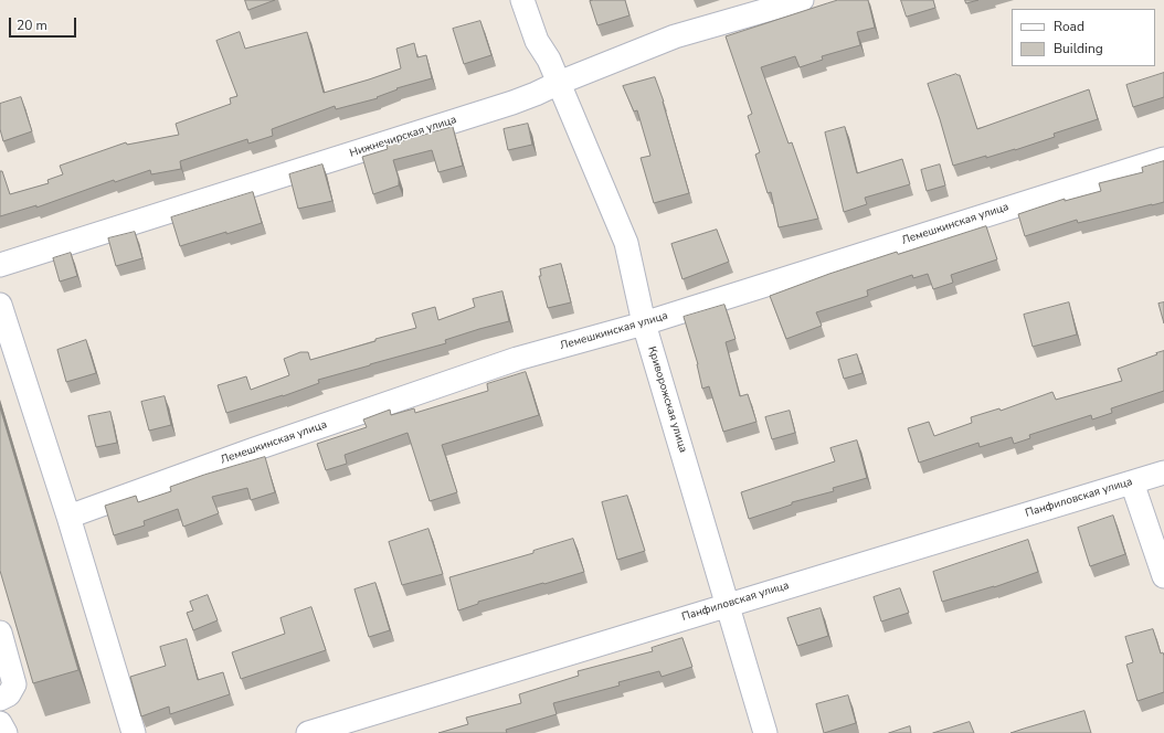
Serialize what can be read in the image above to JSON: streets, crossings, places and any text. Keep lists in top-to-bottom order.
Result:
{
  "streets": {
    "street": [
      "Нижнечирская улица",
      "Лемешкинская улица",
      "Криворожская улица",
      "Панфиловская улица"
    ]
  },
  "crossings": [
    ["Нижнечирская улица", "Криворожская улица"],
    ["Лемешкинская улица", "Криворожская улица"],
    ["Криворожская улица", "Панфиловская улица"]
  ],
  "legend": ["Road", "Building"],
  "scale_bar": "20 m"
}
